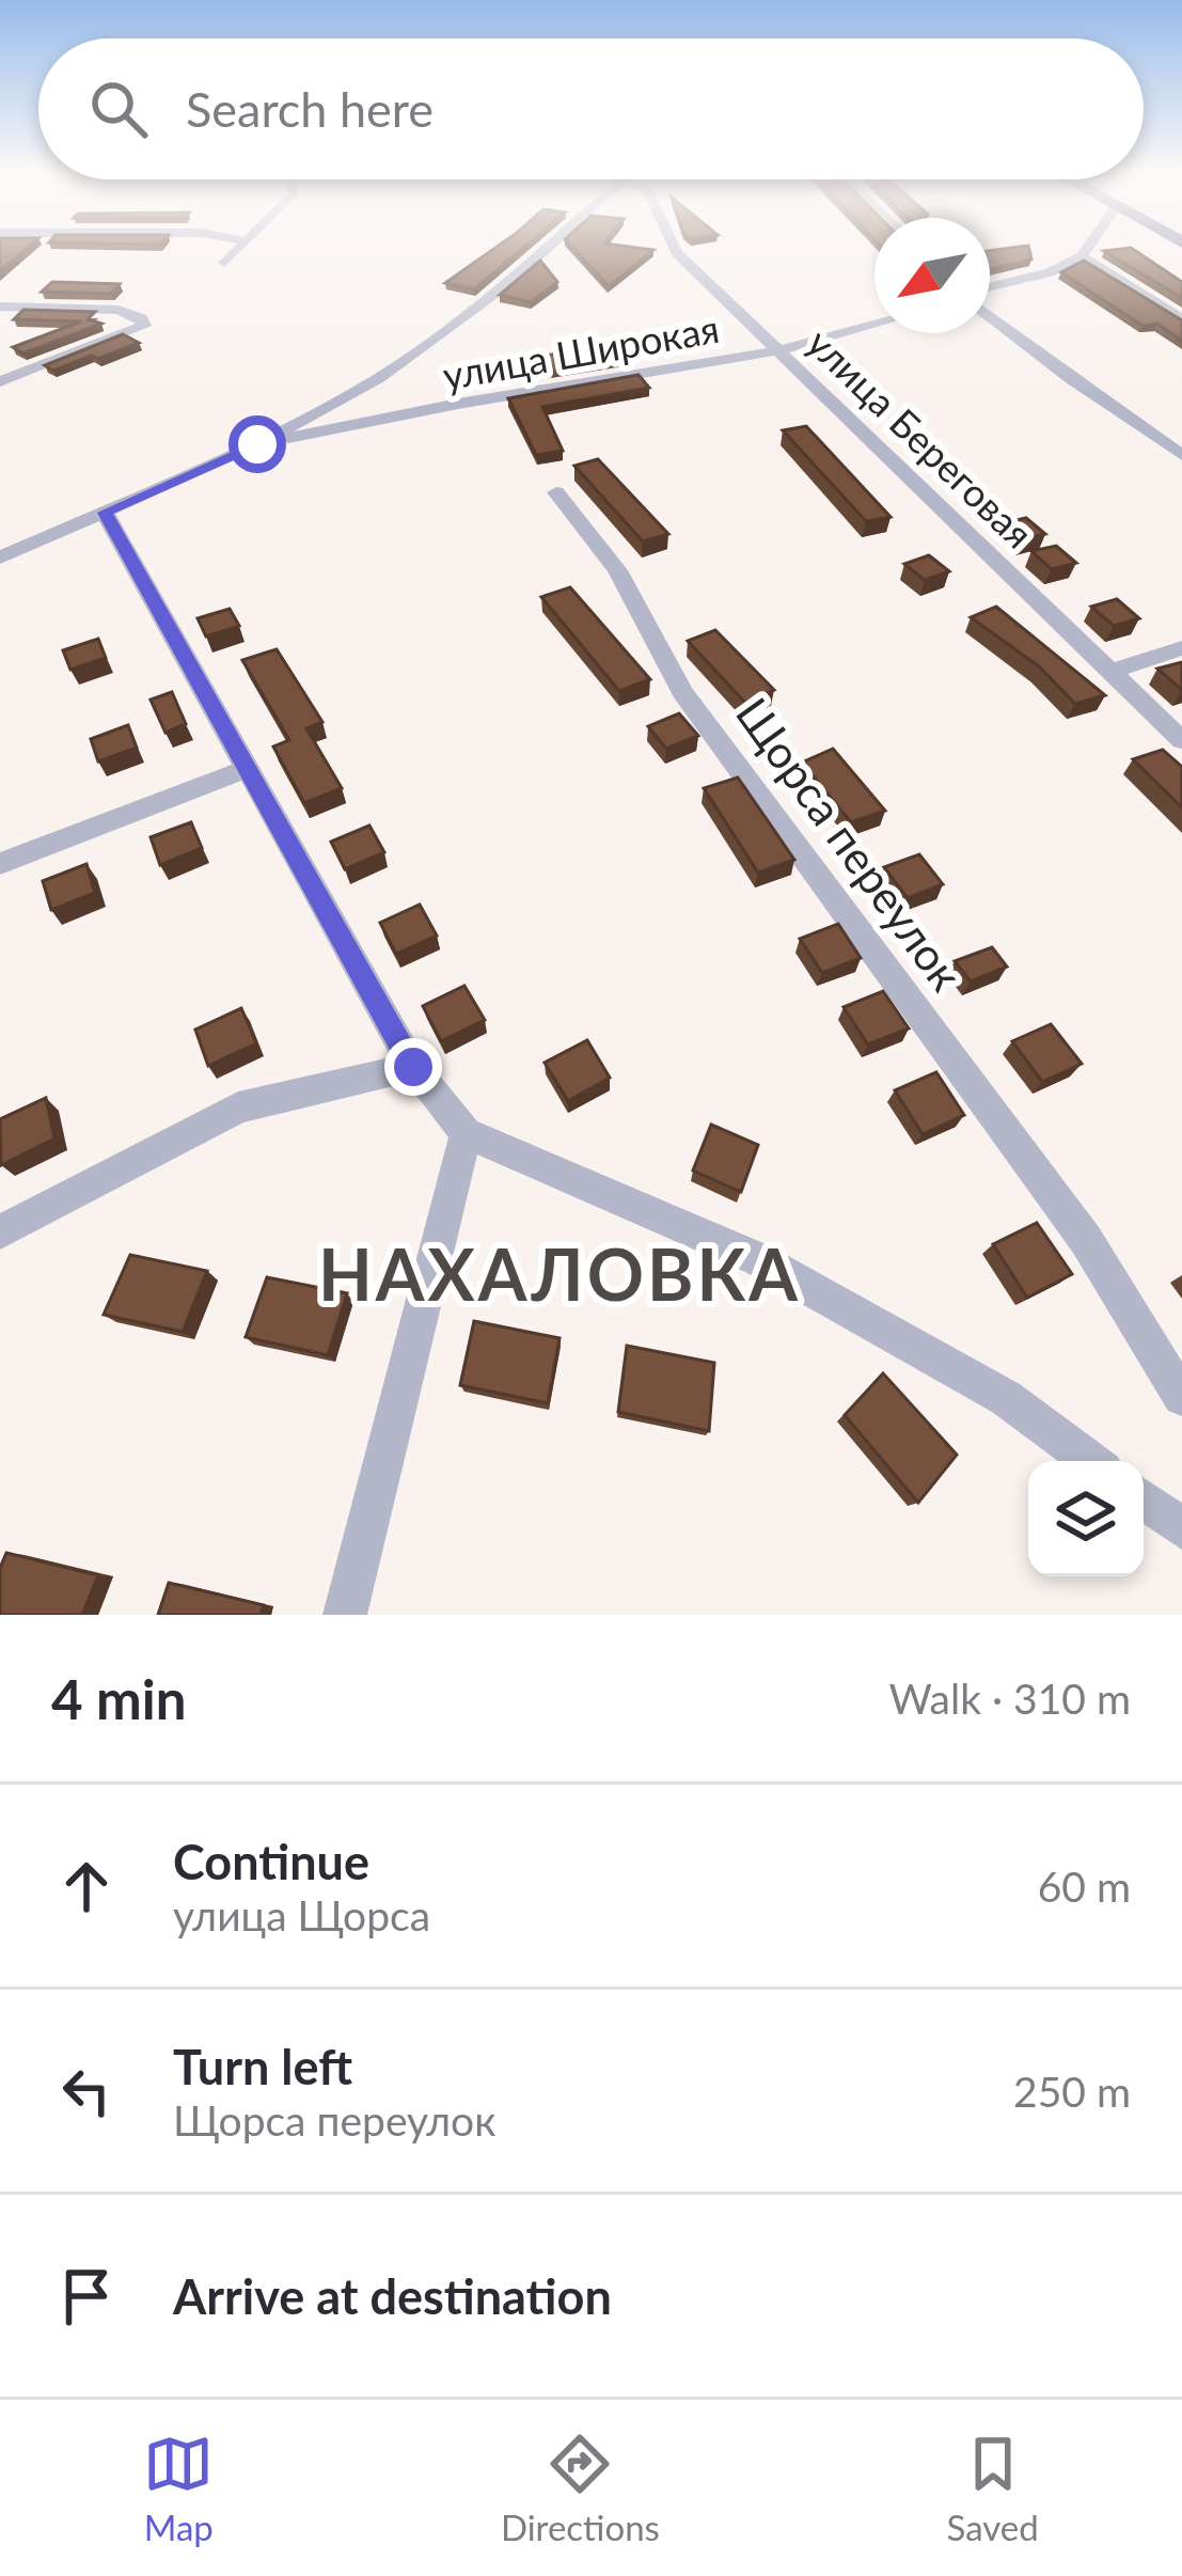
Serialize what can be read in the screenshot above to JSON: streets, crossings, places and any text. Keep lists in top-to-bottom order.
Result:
{
  "streets": {
    "street": ["улица Широкая", "улица Береговая", "Щорса переулок"]
  },
  "crossings": [
    ["улица Широкая", "улица Береговая"]
  ],
  "districts": ["НАХАЛОВКА"],
  "north": "bottom left",
  "page": {
    "search": "Search here",
    "heading": ["4 min", "Walk · 310 m"],
    "list": [
      ["Continue", "улица Щорса", "60 m"],
      ["Turn left", "Щорса переулок", "250 m"],
      "Arrive at destination"
    ],
    "nav": ["Map", "Directions", "Saved"]
  }
}
